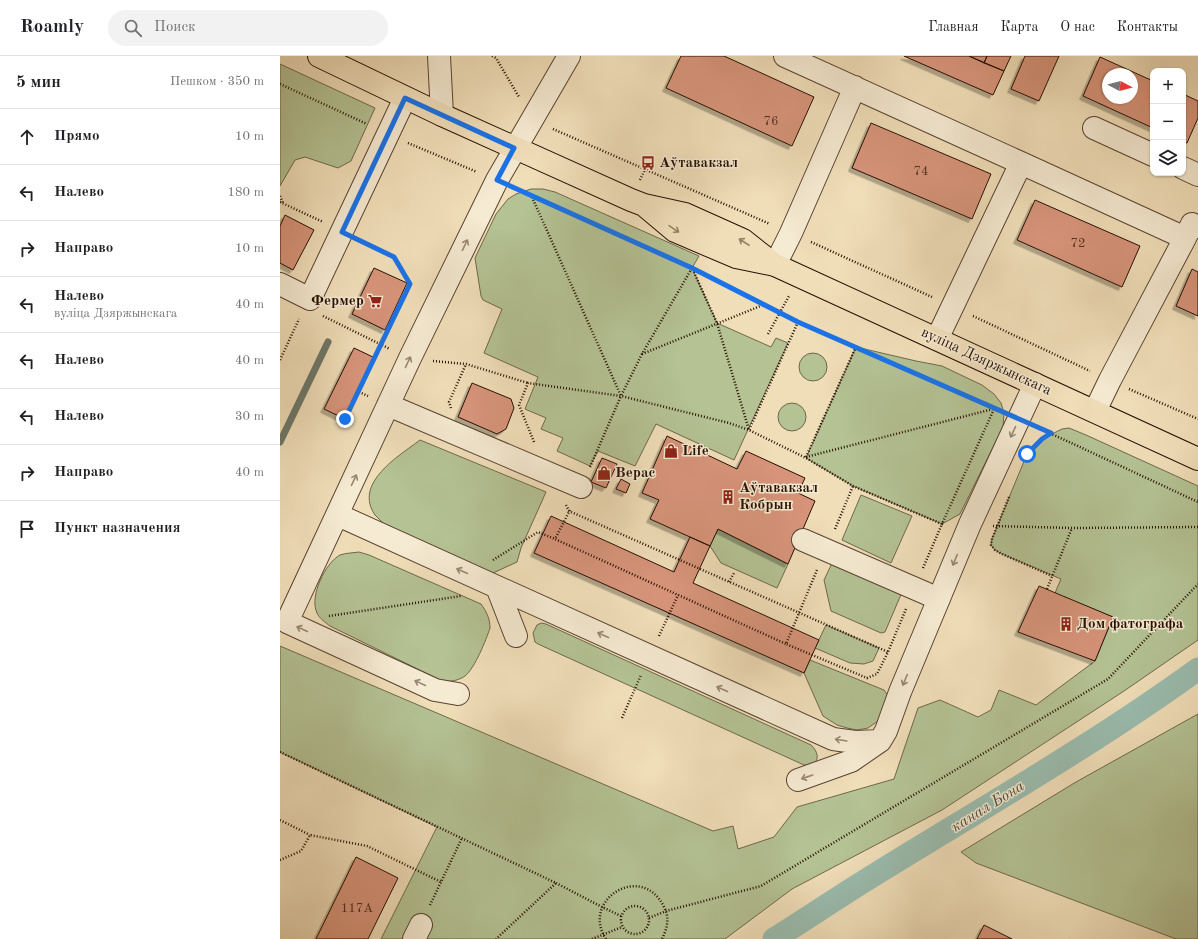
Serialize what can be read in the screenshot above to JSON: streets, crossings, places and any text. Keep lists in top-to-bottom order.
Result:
{
  "streets": {
    "main road": ["вуліца Дзяржынскага"]
  },
  "water": ["канал Бона"],
  "places": {
    "bus stop": ["Аўтавакзал"],
    "supermarket": ["Фермер"],
    "shop": ["Life", "Верас"],
    "building": ["Аўтавакзал Кобрын", "Дом фатографа"]
  },
  "house_numbers": [
    "76",
    "74",
    "72",
    "117А"
  ],
  "north": "right",
  "page": {
    "header": "Roamly",
    "search": "Поиск",
    "nav": [
      "Главная",
      "Карта",
      "О нас",
      "Контакты"
    ],
    "heading": ["5 мин", "Пешком · 350 m"],
    "map_buttons": ["+", "−"],
    "list": [
      ["Прямо", "10 m"],
      ["Налево", "180 m"],
      ["Направо", "10 m"],
      ["Налево", "вуліца Дзяржынскага", "40 m"],
      ["Налево", "40 m"],
      ["Налево", "30 m"],
      ["Направо", "40 m"],
      "Пункт назначения"
    ]
  }
}
